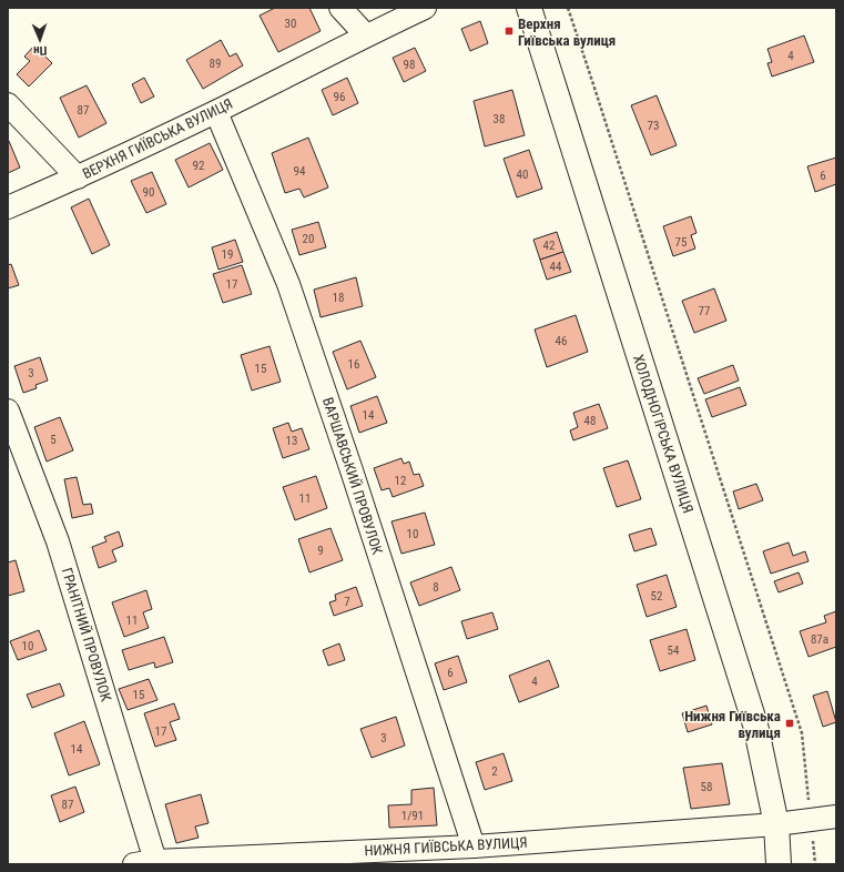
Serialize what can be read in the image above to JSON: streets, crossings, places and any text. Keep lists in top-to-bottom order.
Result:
{
  "streets": {
    "main road": ["ХОЛОДНОГІРСЬКА ВУЛИЦЯ"],
    "street": [
      "ВЕРХНЯ ГИЇВСЬКА ВУЛИЦЯ",
      "ВАРШАВСЬКИЙ ПРОВУЛОК",
      "ГРАНІТНИЙ ПРОВУЛОК",
      "НИЖНЯ ГИЇВСЬКА ВУЛИЦЯ"
    ]
  },
  "crossings": [
    ["ВЕРХНЯ ГИЇВСЬКА ВУЛИЦЯ", "ВАРШАВСЬКИЙ ПРОВУЛОК"],
    ["ХОЛОДНОГІРСЬКА ВУЛИЦЯ", "НИЖНЯ ГИЇВСЬКА ВУЛИЦЯ"],
    ["ВАРШАВСЬКИЙ ПРОВУЛОК", "НИЖНЯ ГИЇВСЬКА ВУЛИЦЯ"],
    ["ГРАНІТНИЙ ПРОВУЛОК", "НИЖНЯ ГИЇВСЬКА ВУЛИЦЯ"]
  ],
  "places": {
    "transit": ["Верхня Гиївська вулиця", "Нижня Гиївська вулиця"]
  },
  "house_numbers": [
    "30",
    "4",
    "89",
    "98",
    "96",
    "87",
    "38",
    "73",
    "92",
    "94",
    "40",
    "6",
    "90",
    "20",
    "75",
    "42",
    "19",
    "44",
    "17",
    "18",
    "77",
    "46",
    "16",
    "15",
    "3",
    "14",
    "48",
    "5",
    "13",
    "12",
    "11",
    "10",
    "9",
    "8",
    "52",
    "7",
    "11",
    "87а",
    "10",
    "54",
    "6",
    "4",
    "15",
    "17",
    "3",
    "14",
    "2",
    "58",
    "87",
    "1/91"
  ],
  "north": "bottom"
}
